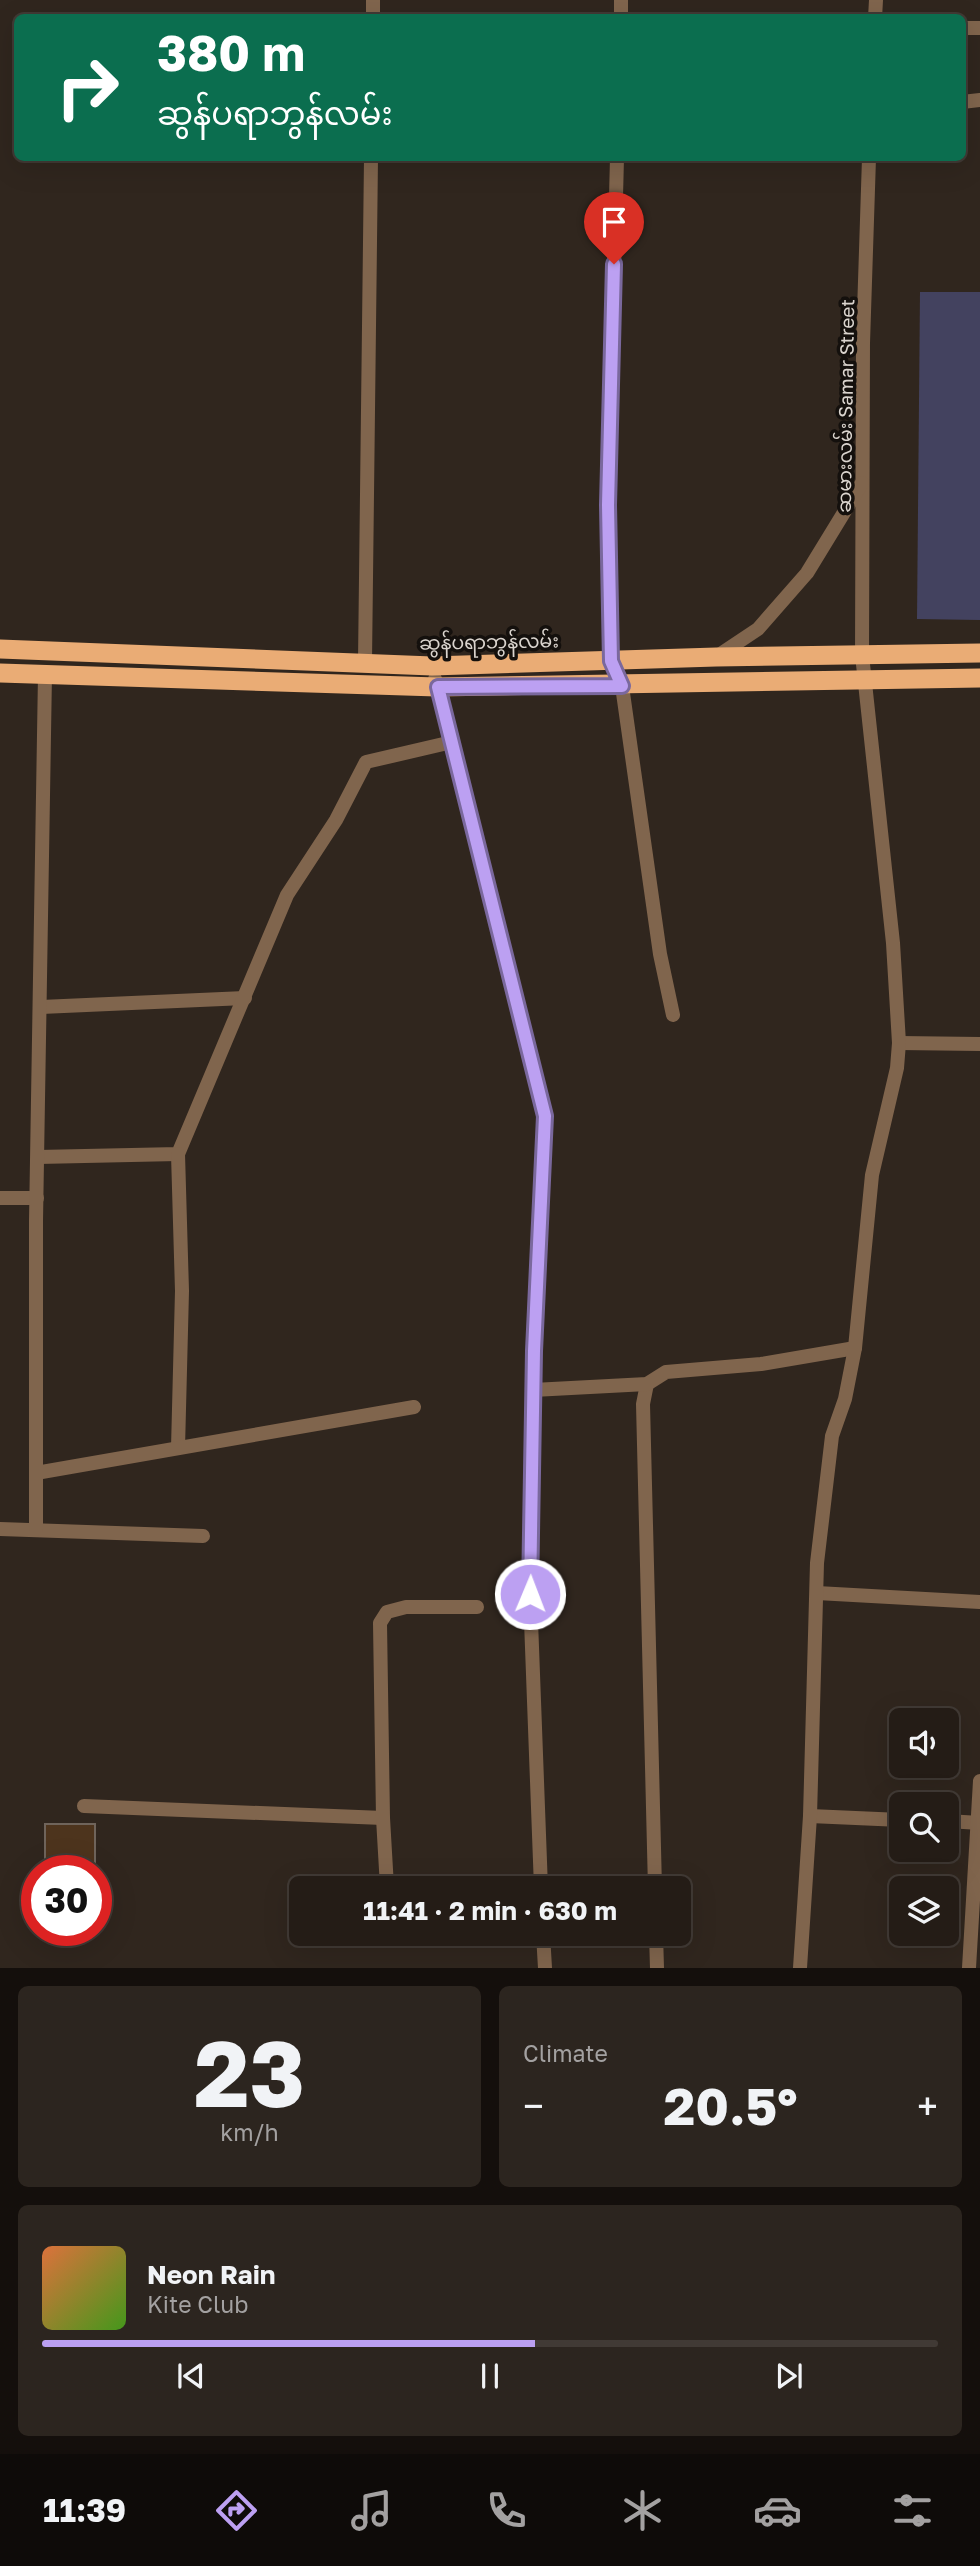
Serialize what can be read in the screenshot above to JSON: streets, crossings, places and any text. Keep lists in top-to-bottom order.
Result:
{
  "streets": {
    "highway": ["ဆွန်ပရာဘွန်လမ်း"],
    "street": ["ဆမားလမ်း Samar Street"]
  },
  "crossings": [
    ["ဆမားလမ်း Samar Street", "ဆွန်ပရာဘွန်လမ်း"]
  ],
  "page": {
    "turn": ["380 m", "ဆွန်ပရာဘွန်လမ်း"],
    "limit": "30",
    "trip": "11:41 · 2 min · 630 m",
    "tile": [
      ["23", "km/h"],
      "Climate"
    ],
    "heat": ["−", "20.5°", "+"],
    "song": ["Neon Rain", "Kite Club"],
    "tabs": "11:39"
  }
}
